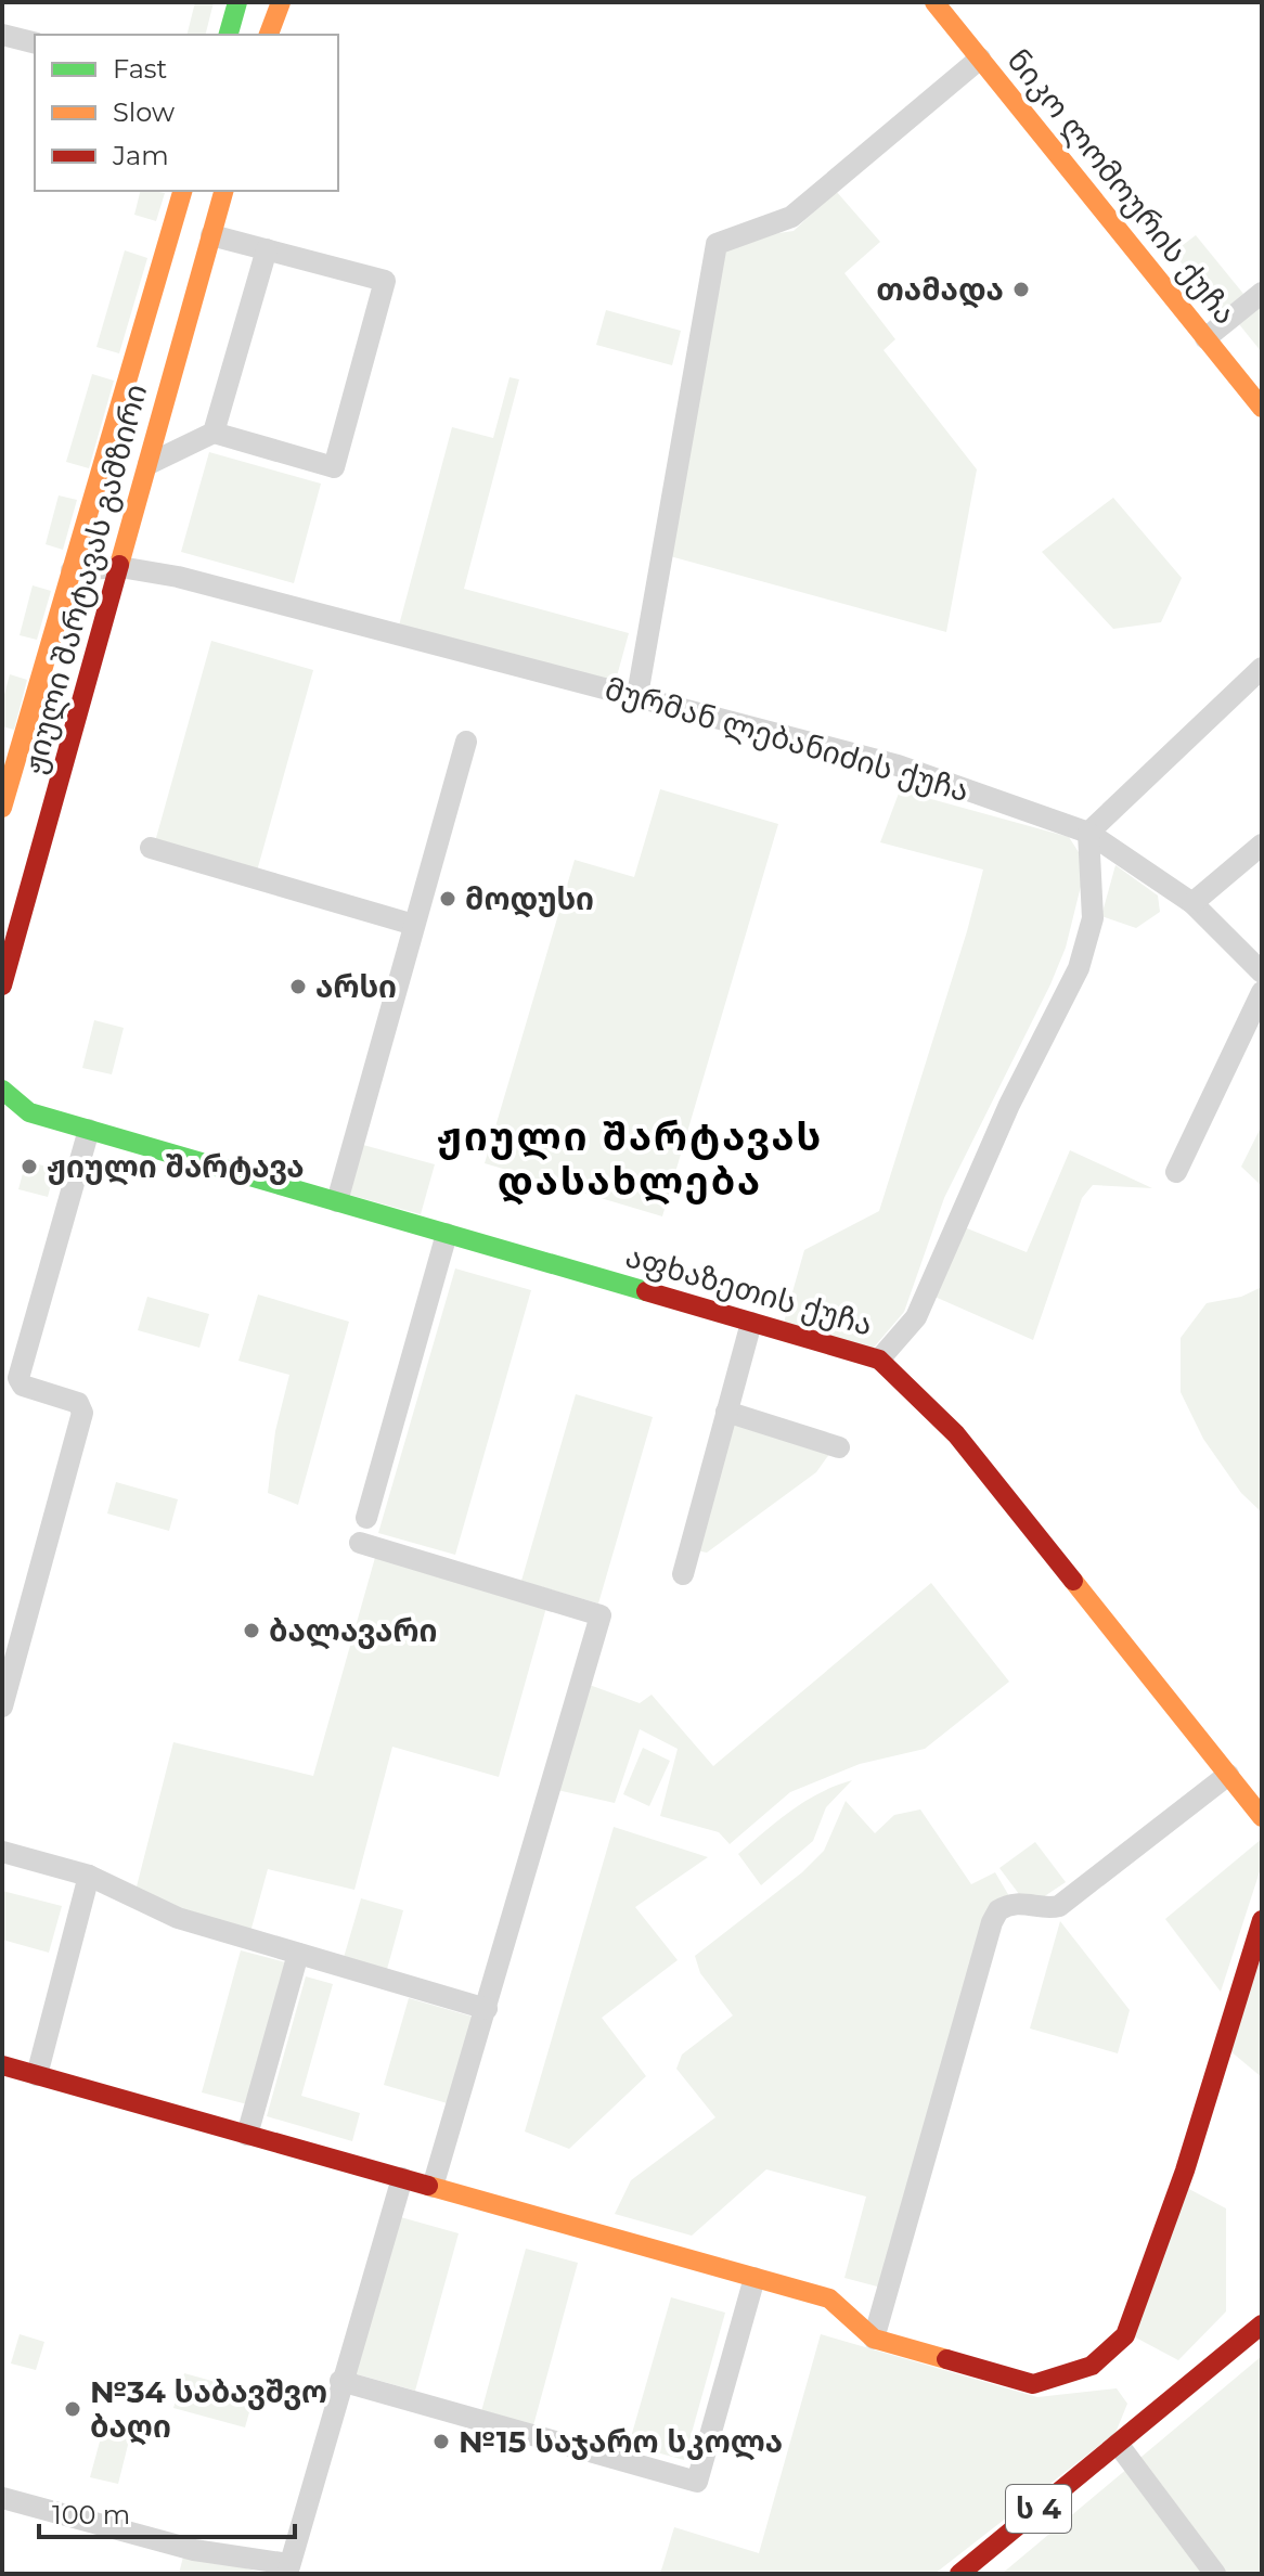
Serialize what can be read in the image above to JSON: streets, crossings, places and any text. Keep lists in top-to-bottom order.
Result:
{
  "streets": {
    "main road": [
      "ნიკო ლომოურის ქუჩა",
      "ჟიული შარტავას გამზირი",
      "აფხაზეთის ქუჩა",
      "ს 4"
    ],
    "street": ["მურმან ლებანიძის ქუჩა"]
  },
  "crossings": [
    ["ჟიული შარტავას გამზირი", "მურმან ლებანიძის ქუჩა"]
  ],
  "districts": ["ჟიული შარტავას დასახლება"],
  "places": [
    "თამადა",
    "მოდუსი",
    "არსი",
    "ჟიული შარტავა",
    "ბალავარი",
    "№34 საბავშვო ბაღი",
    "№15 საჯარო სკოლა"
  ],
  "legend": ["Fast", "Slow", "Jam"],
  "scale_bar": "100 m"
}
